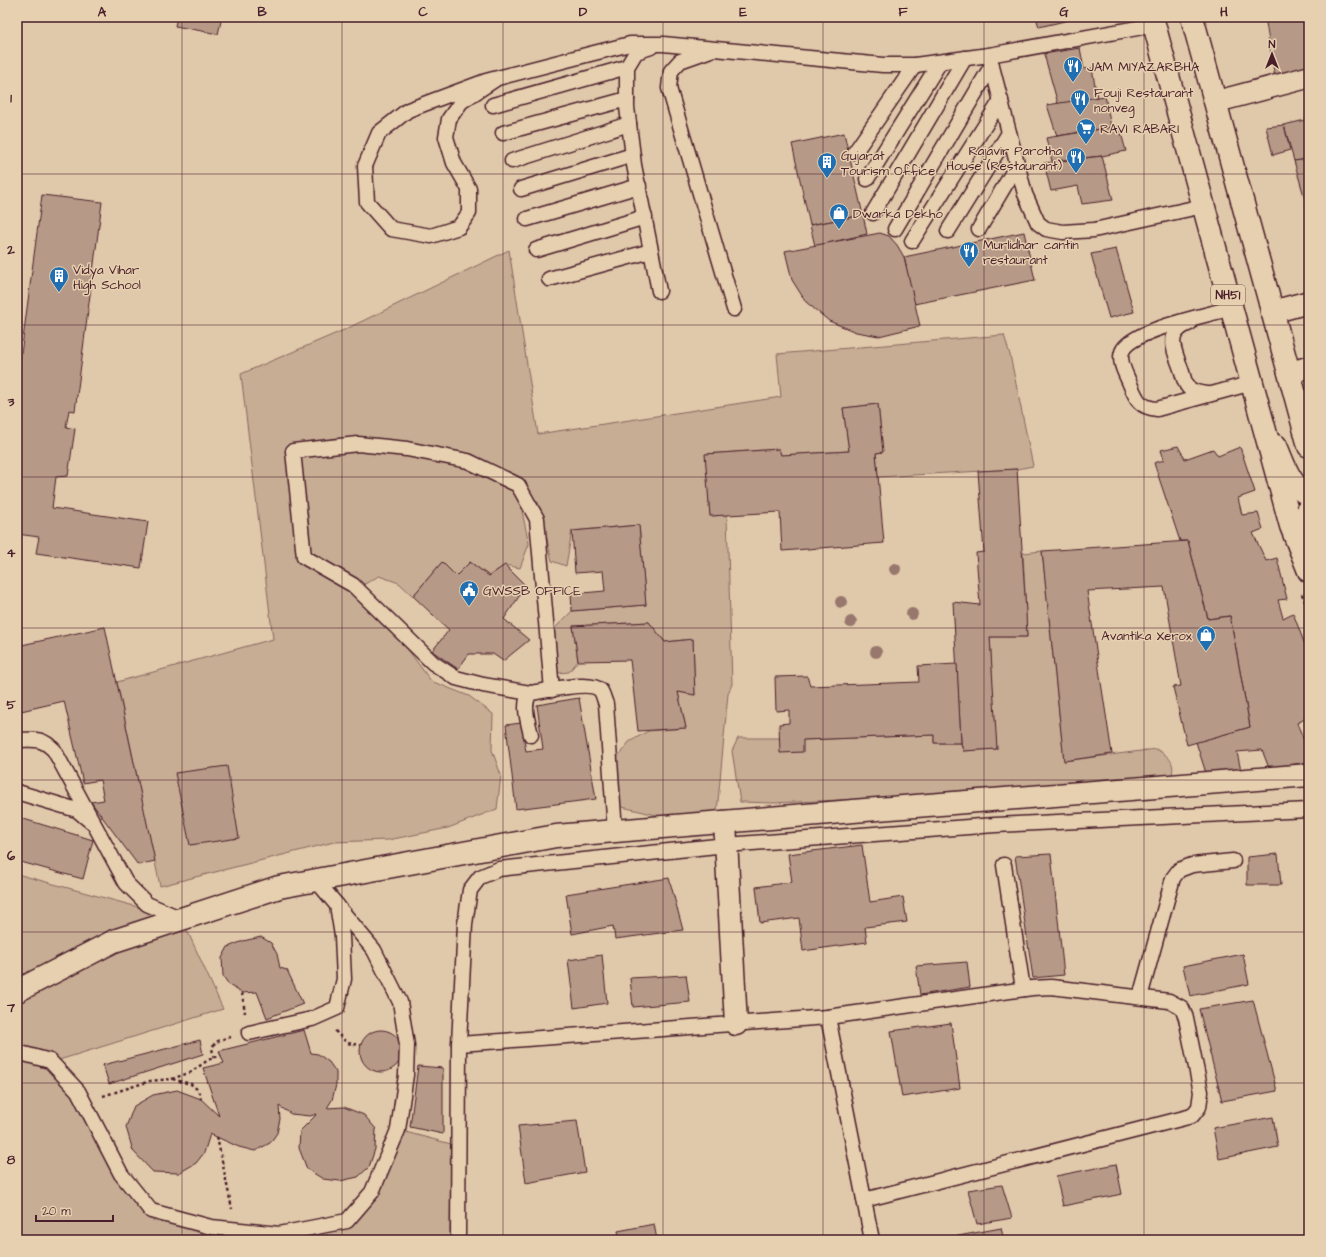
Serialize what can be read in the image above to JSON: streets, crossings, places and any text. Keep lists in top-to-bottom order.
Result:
{
  "streets": {
    "main road": ["NH51"]
  },
  "places": {
    "restaurant": [
      "JAM MIYAZARBHA",
      "Fouji Restaurant nonveg",
      "Rajavir Parotha House (Restaurant)",
      "Murlidhar cantin restaurant"
    ],
    "supermarket": ["RAVI RABARI"],
    "building": ["Gujarat Tourism Office", "Vidya Vihar High School"],
    "shop": ["Dwarka Dekho", "Avantika Xerox"],
    "public building": ["GWSSB OFFICE"]
  },
  "scale_bar": "20 m",
  "north": "top",
  "grid": {
    "columns": [
      "A",
      "B",
      "C",
      "D",
      "E",
      "F",
      "G",
      "H"
    ],
    "rows": [
      "1",
      "2",
      "3",
      "4",
      "5",
      "6",
      "7",
      "8"
    ]
  }
}
